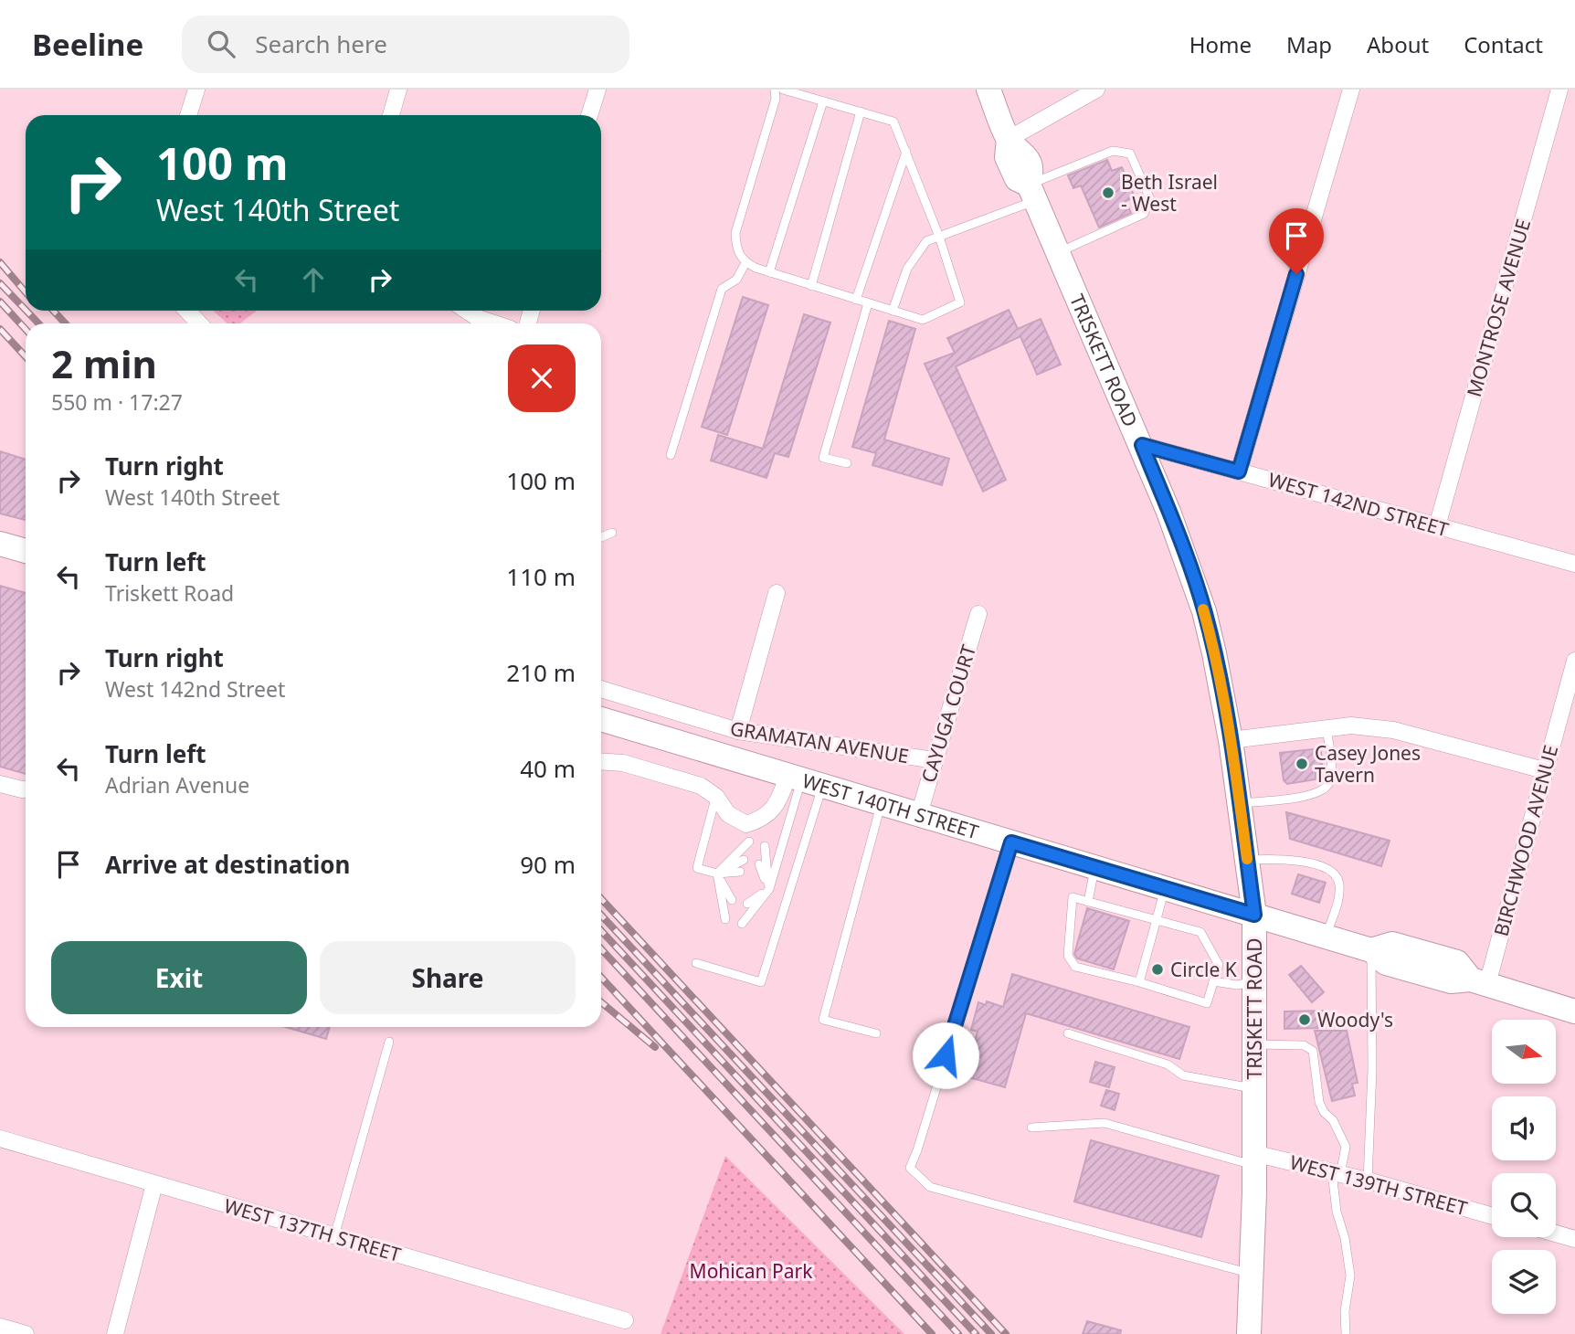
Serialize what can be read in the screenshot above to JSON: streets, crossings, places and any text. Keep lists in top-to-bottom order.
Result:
{
  "streets": {
    "main road": ["TRISKETT ROAD", "WEST 140TH STREET"],
    "street": [
      "MONTROSE AVENUE",
      "WEST 142ND STREET",
      "CAYUGA COURT",
      "GRAMATAN AVENUE",
      "BIRCHWOOD AVENUE",
      "WEST 139TH STREET",
      "WEST 137TH STREET"
    ]
  },
  "crossings": [
    ["MONTROSE AVENUE", "WEST 142ND STREET"],
    ["TRISKETT ROAD", "WEST 142ND STREET"],
    ["TRISKETT ROAD", "WEST 140TH STREET"],
    ["TRISKETT ROAD", "WEST 139TH STREET"],
    ["CAYUGA COURT", "GRAMATAN AVENUE"],
    ["CAYUGA COURT", "WEST 140TH STREET"],
    ["WEST 140TH STREET", "BIRCHWOOD AVENUE"]
  ],
  "parks": ["Mohican Park"],
  "places": [
    "Beth Israel - West",
    "Casey Jones Tavern",
    "Circle K",
    "Woody's"
  ],
  "north": "right",
  "page": {
    "header": "Beeline",
    "search": "Search here",
    "nav": [
      "Home",
      "Map",
      "About",
      "Contact"
    ],
    "turn": ["100 m", "West 140th Street"],
    "heading": ["2 min", "550 m · 17:27"],
    "list": [
      {
        "name": "Turn right",
        "note": "West 140th Street",
        "value": "100 m"
      },
      {
        "name": "Turn left",
        "note": "Triskett Road",
        "value": "110 m"
      },
      {
        "name": "Turn right",
        "note": "West 142nd Street",
        "value": "210 m"
      },
      {
        "name": "Turn left",
        "note": "Adrian Avenue",
        "value": "40 m"
      },
      {
        "name": "Arrive at destination",
        "value": "90 m"
      }
    ],
    "buttons": ["Exit", "Share"]
  }
}
